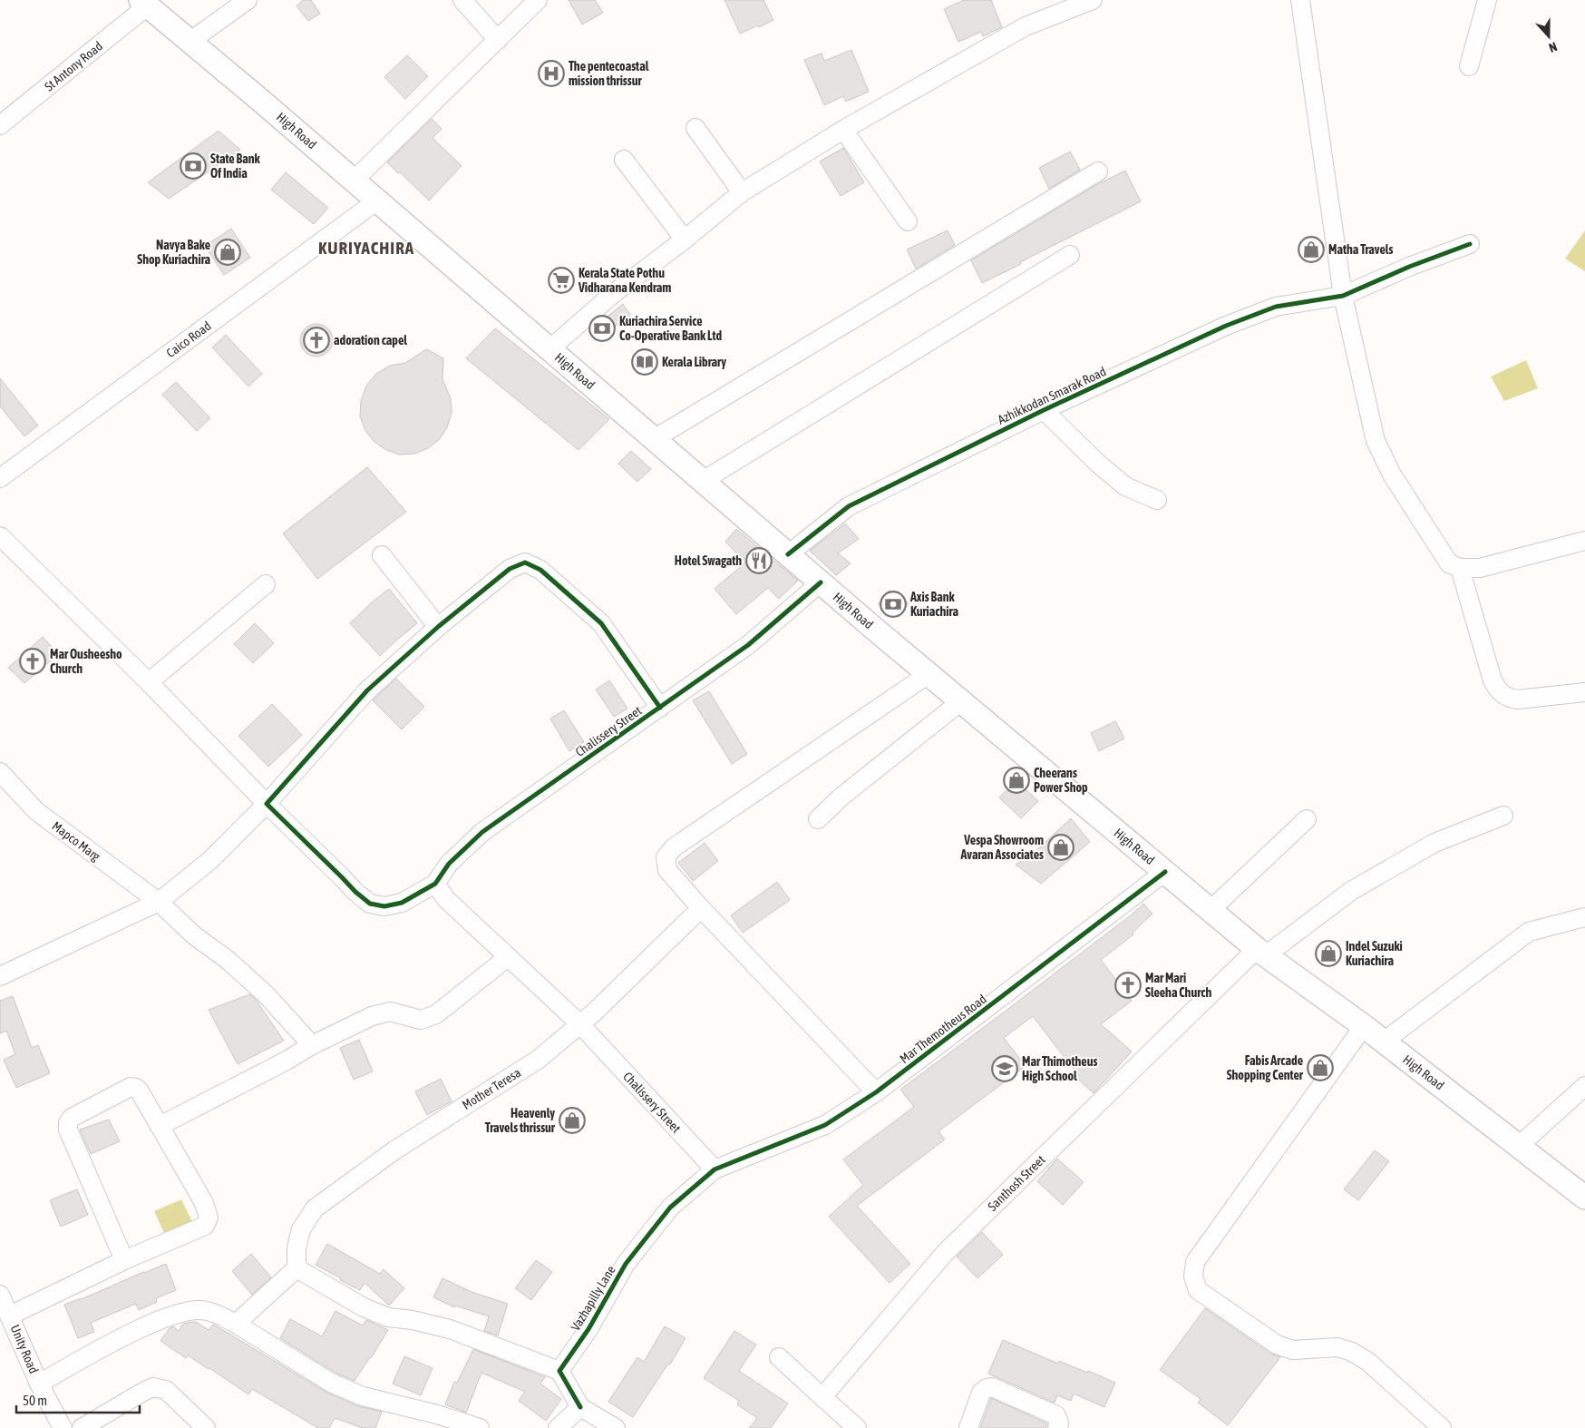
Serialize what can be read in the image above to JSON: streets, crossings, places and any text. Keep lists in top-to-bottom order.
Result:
{
  "streets": {
    "main road": ["High Road"],
    "street": [
      "St Antony Road",
      "Caico Road",
      "Azhikkodan Smarak Road",
      "Chalissery Street",
      "Mapco Marg",
      "Mar Themotheus Road",
      "Mother Teresa",
      "Santhosh Street",
      "Vazhapilly Lane",
      "Unity Road"
    ]
  },
  "crossings": [
    ["St Antony Road", "High Road"],
    ["High Road", "Caico Road"],
    ["High Road", "Azhikkodan Smarak Road"],
    ["High Road", "Chalissery Street"],
    ["High Road", "Mar Themotheus Road"],
    ["High Road", "Santhosh Street"],
    ["Chalissery Street", "Mar Themotheus Road"],
    ["Chalissery Street", "Mother Teresa"],
    ["Chalissery Street", "Vazhapilly Lane"],
    ["Mar Themotheus Road", "Vazhapilly Lane"]
  ],
  "districts": ["KURIYACHIRA"],
  "places": {
    "hospital": ["The pentecoastal mission thrissur"],
    "bank": ["State Bank Of India", "Kuriachira Service Co-Operative Bank Ltd", "Axis Bank Kuriachira"],
    "shop": [
      "Matha Travels",
      "Navya Bake Shop Kuriachira",
      "Cheerans Power Shop",
      "Vespa Showroom Avaran Associates",
      "Indel Suzuki Kuriachira",
      "Fabis Arcade Shopping Center",
      "Heavenly Travels thrissur"
    ],
    "supermarket": ["Kerala State Pothu Vidharana Kendram"],
    "church": ["adoration capel", "Mar Ousheesho Church", "Mar Mari Sleeha Church"],
    "library": ["Kerala Library"],
    "restaurant": ["Hotel Swagath"],
    "school or university": ["Mar Thimotheus High School"]
  },
  "scale_bar": "50 m",
  "north": "bottom"
}
